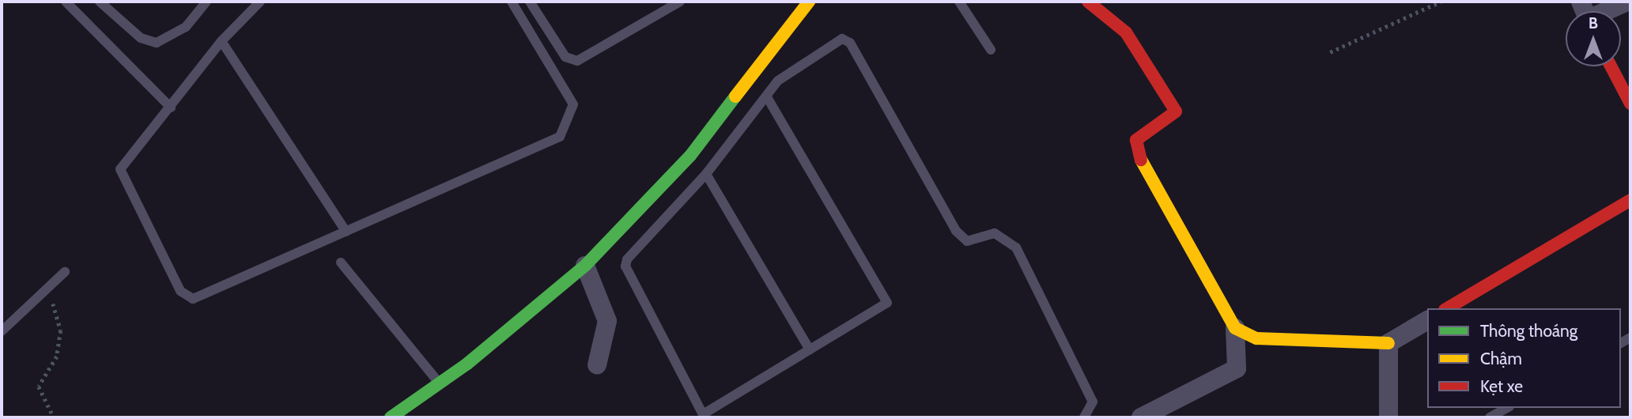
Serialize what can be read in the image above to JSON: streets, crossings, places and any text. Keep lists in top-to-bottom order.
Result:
{
  "legend": ["Thông thoáng", "Chậm", "Kẹt xe"],
  "north": "top"
}
